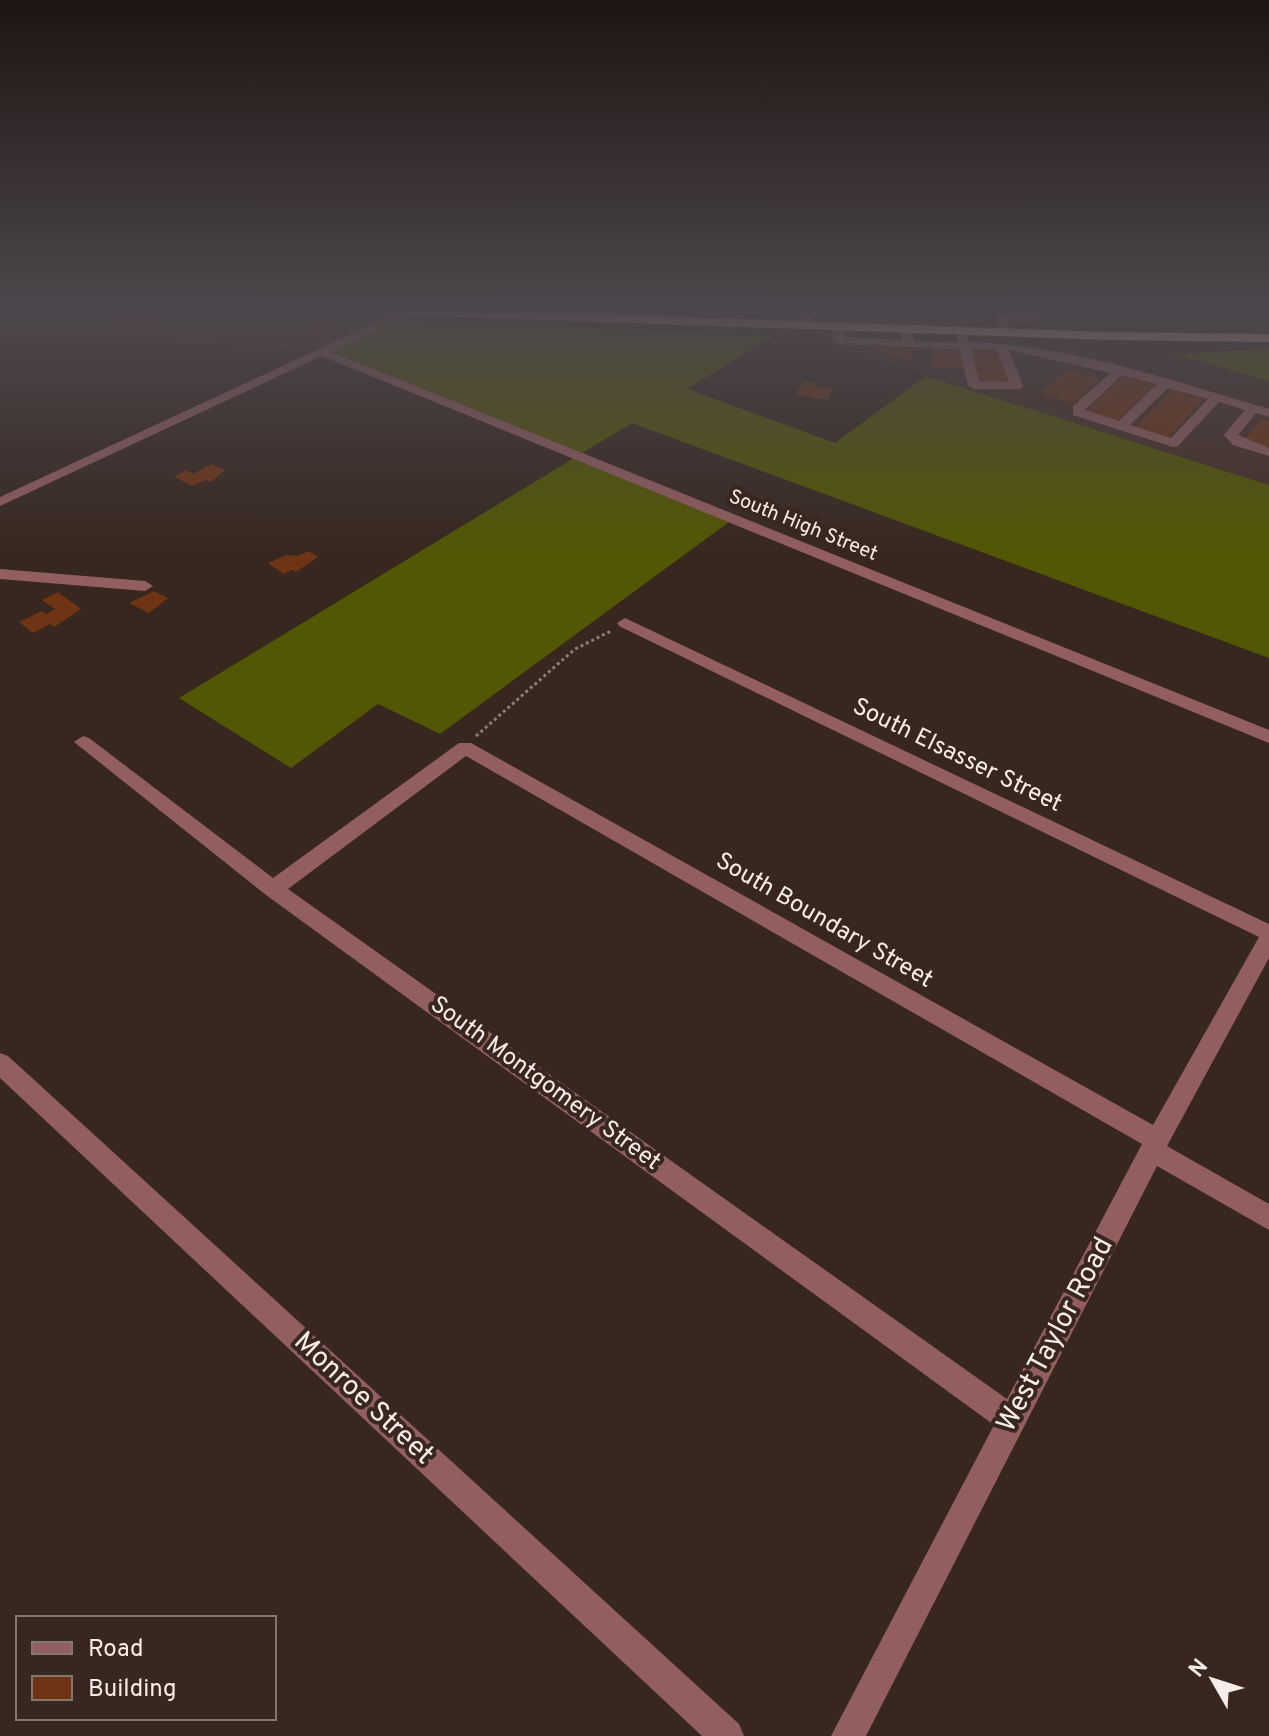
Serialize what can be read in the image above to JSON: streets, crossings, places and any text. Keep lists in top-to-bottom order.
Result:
{
  "streets": {
    "street": [
      "South High Street",
      "South Elsasser Street",
      "South Boundary Street",
      "South Montgomery Street",
      "West Taylor Road",
      "Monroe Street"
    ]
  },
  "crossings": [
    ["South Elsasser Street", "West Taylor Road"],
    ["South Boundary Street", "West Taylor Road"],
    ["South Montgomery Street", "West Taylor Road"]
  ],
  "legend": ["Road", "Building"],
  "north": "top left"
}
